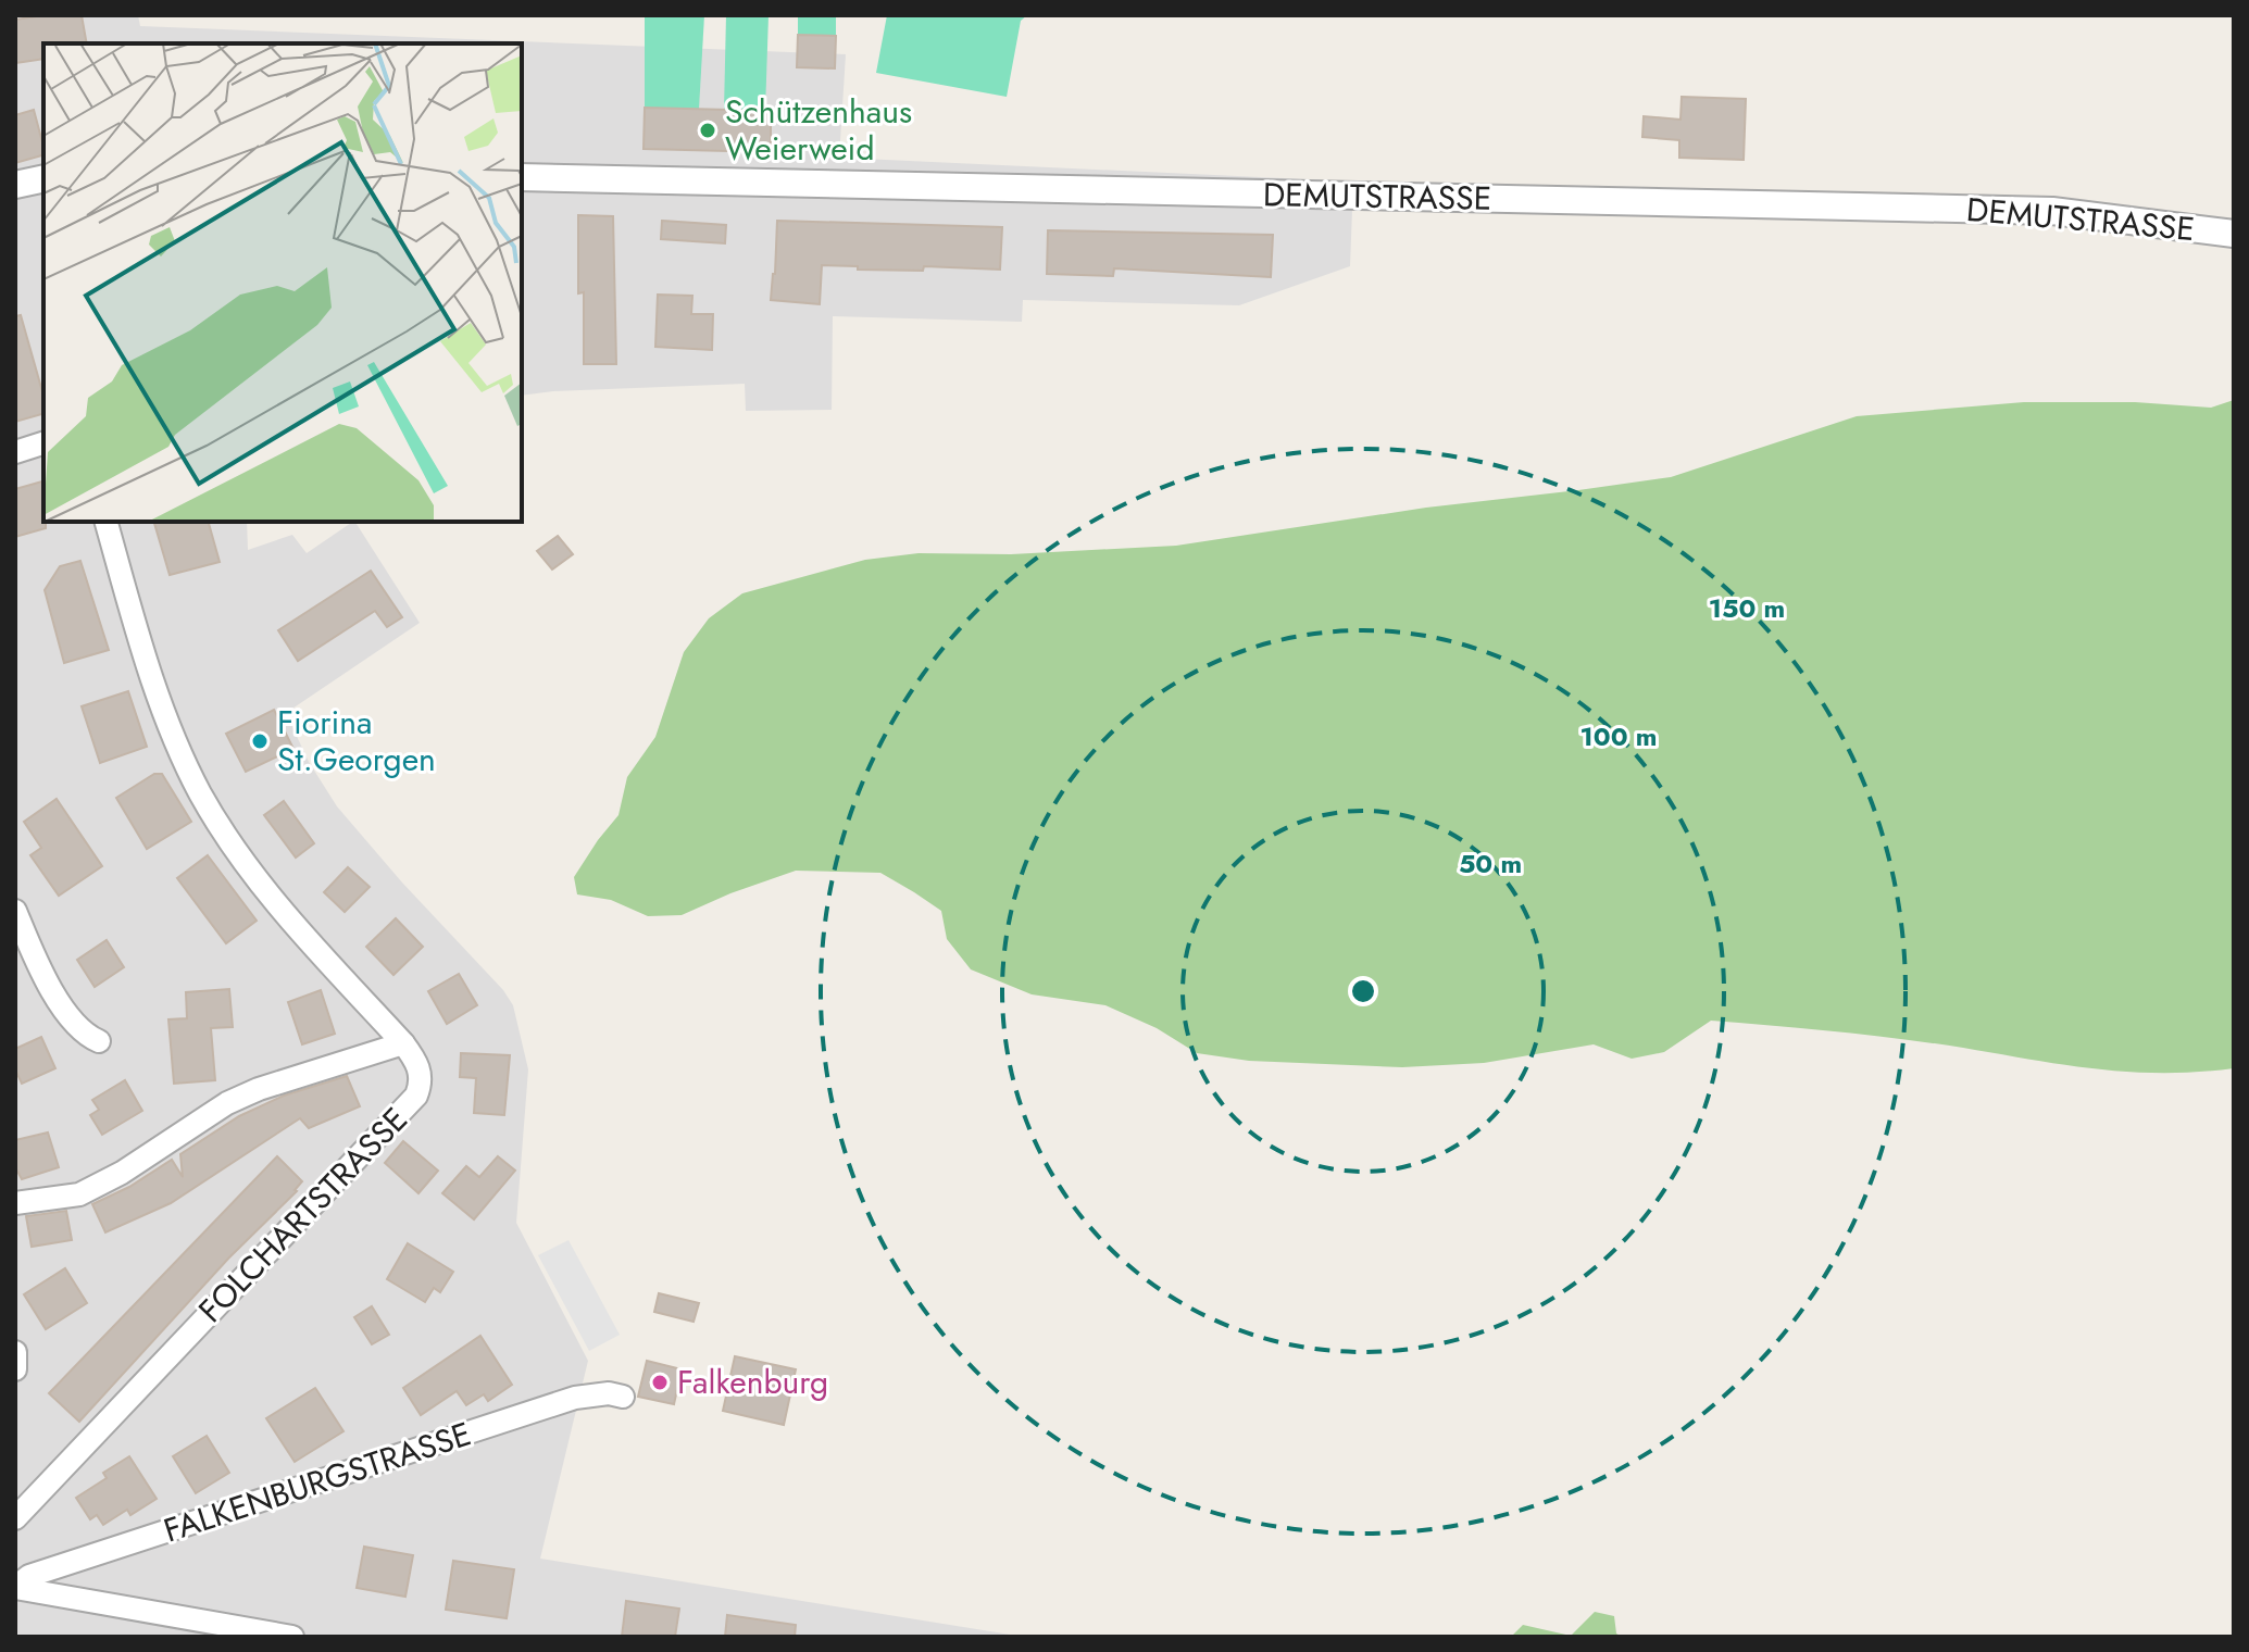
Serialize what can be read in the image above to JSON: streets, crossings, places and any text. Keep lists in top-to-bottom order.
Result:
{
  "streets": {
    "street": ["DEMUTSTRASSE", "FOLCHARTSTRASSE", "FALKENBURGSTRASSE"]
  },
  "places": ["Schützenhaus Weierweid", "Fiorina St.Georgen", "Falkenburg"],
  "rings": ["150 m", "100 m", "50 m"]
}
